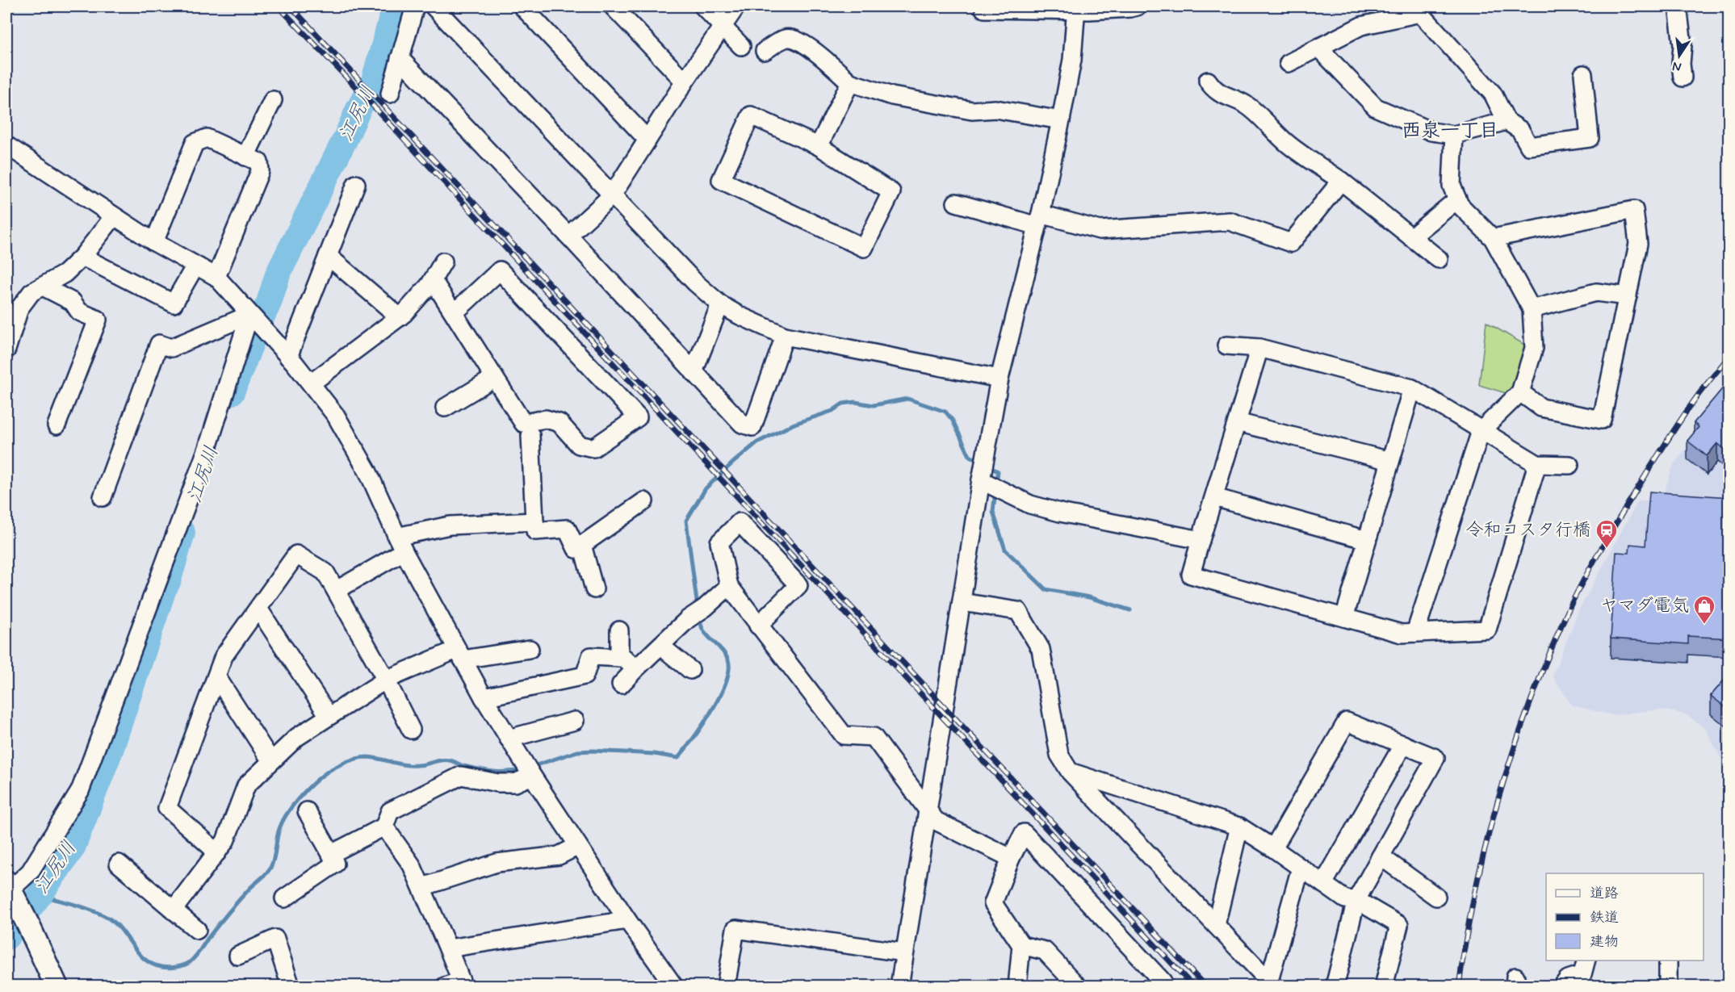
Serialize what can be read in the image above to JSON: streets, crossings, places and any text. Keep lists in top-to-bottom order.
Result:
{
  "districts": ["西泉一丁目"],
  "water": ["江尻川"],
  "places": {
    "station": ["令和コスタ行橋"],
    "shop": ["ヤマダ電気"]
  },
  "legend": ["道路", "鉄道", "建物"],
  "north": "bottom"
}
